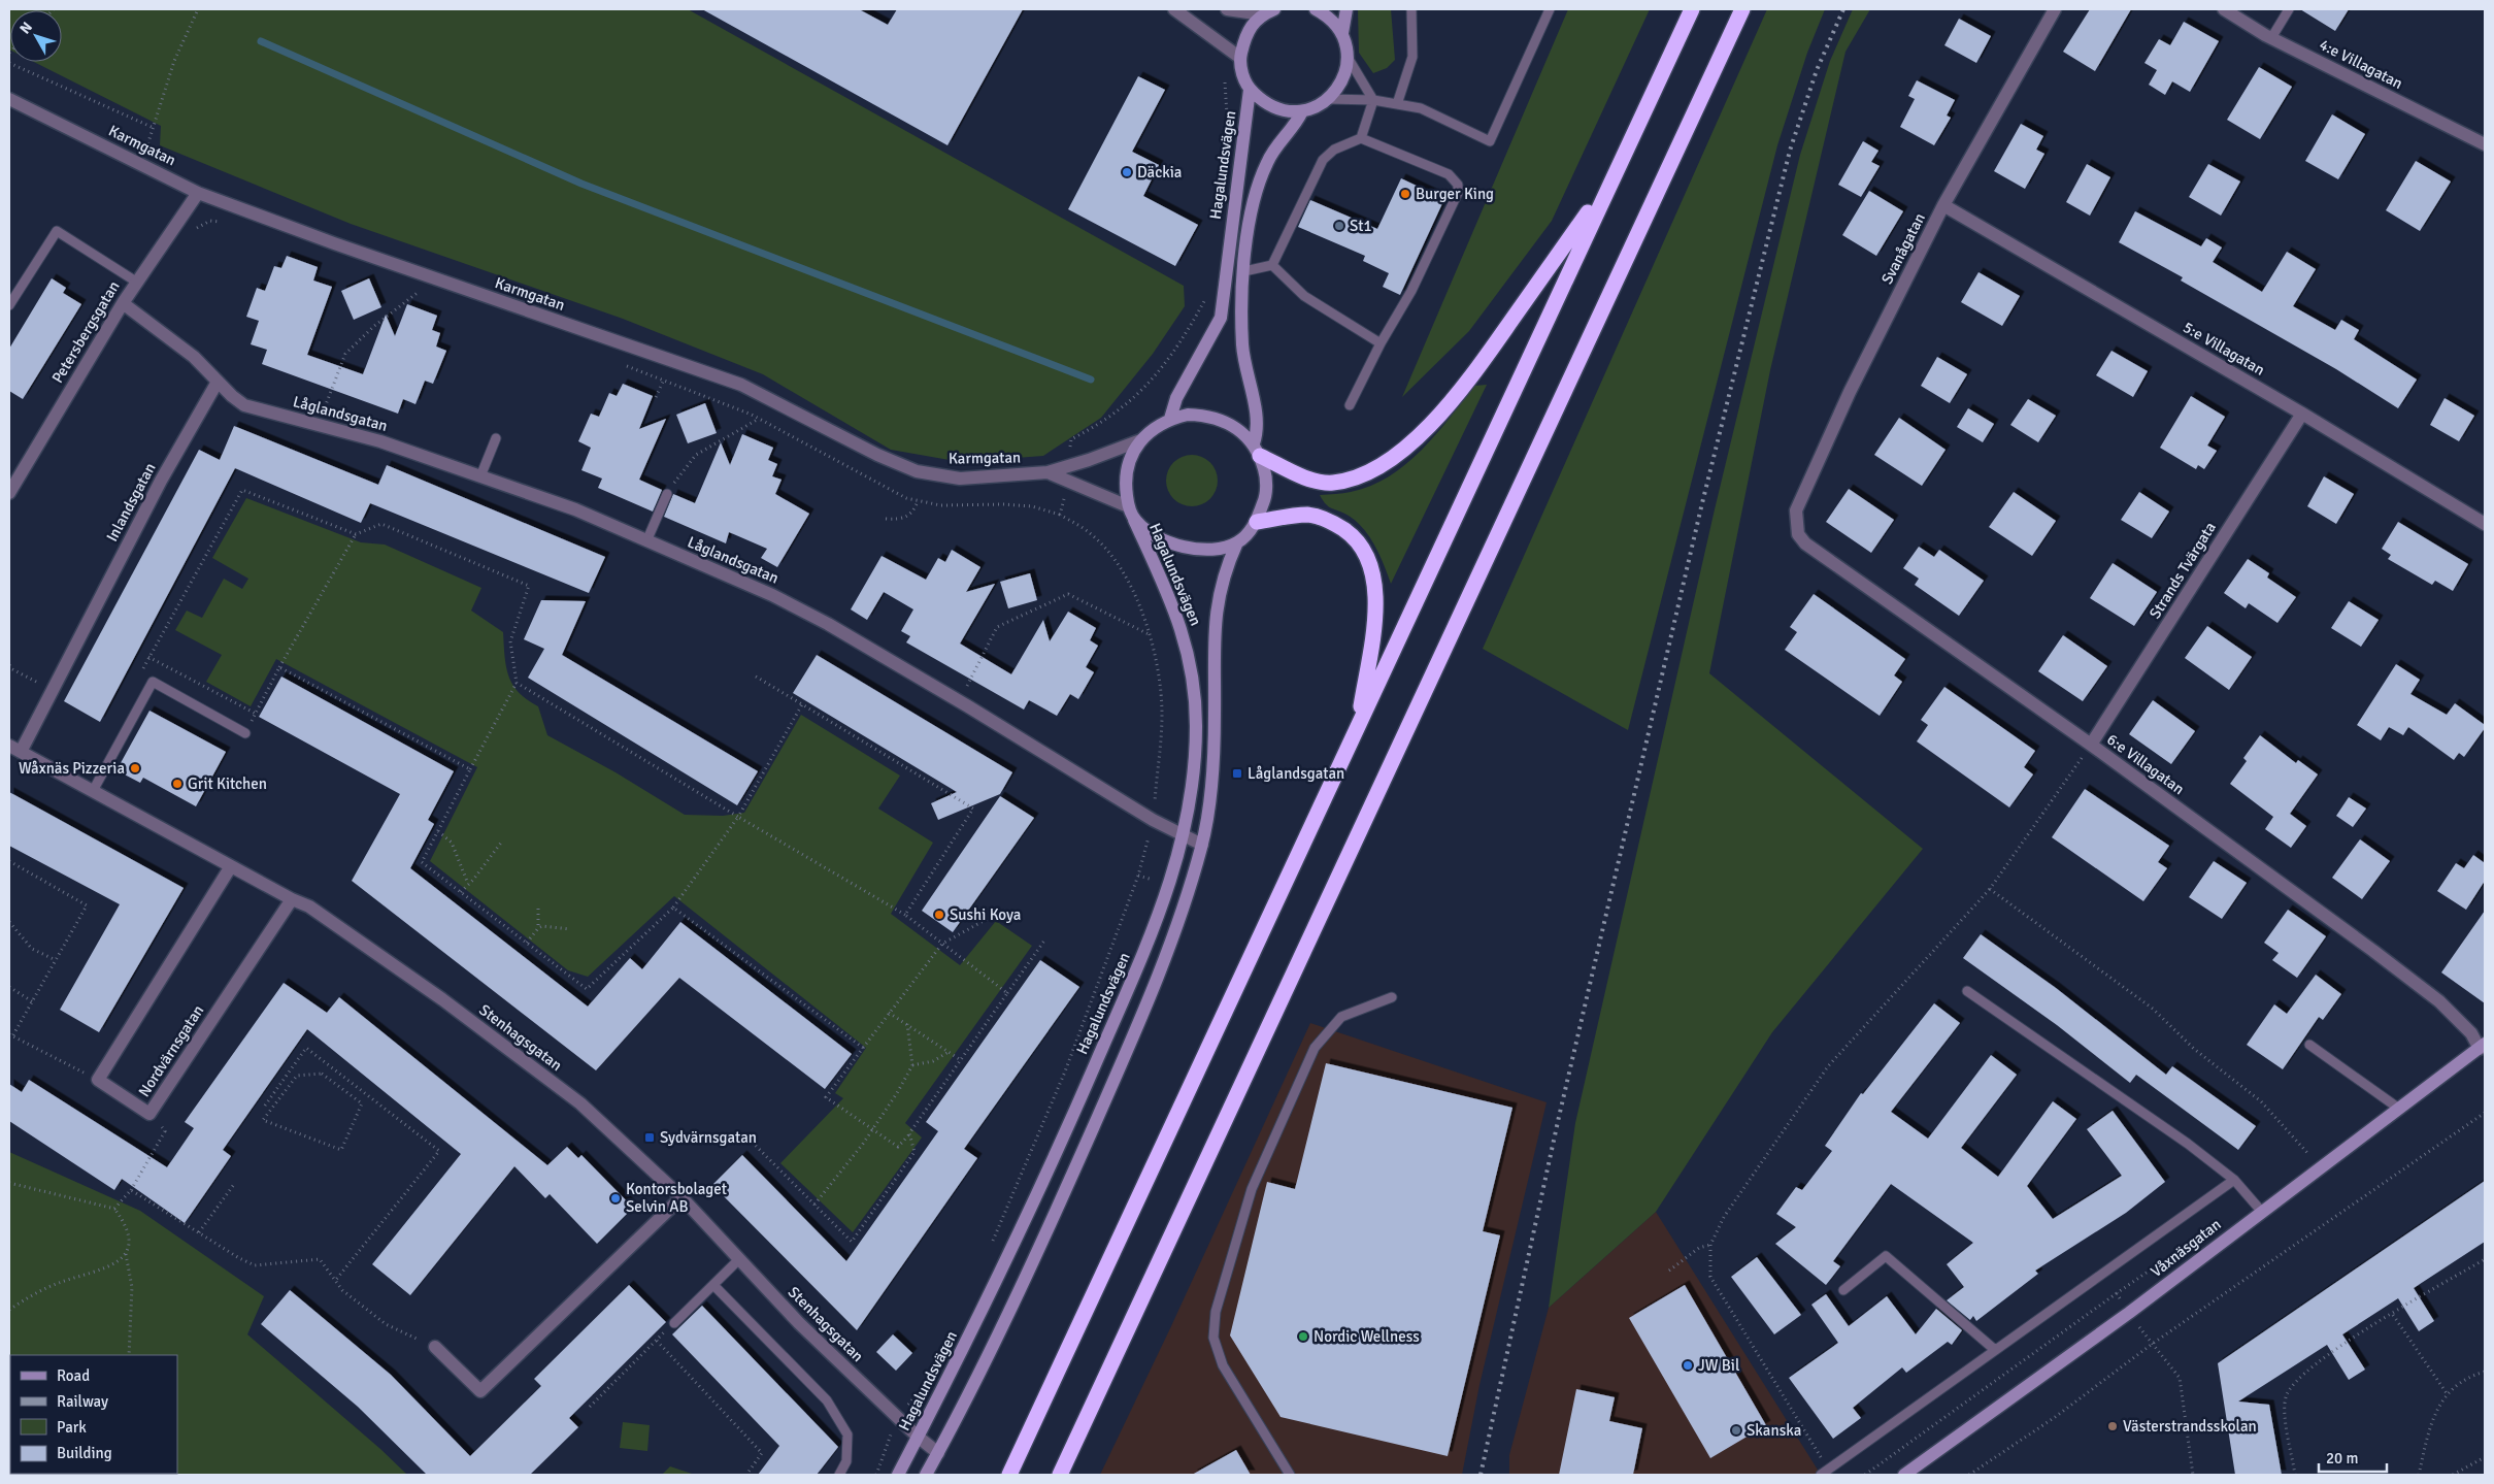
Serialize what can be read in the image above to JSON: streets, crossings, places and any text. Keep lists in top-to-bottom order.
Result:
{
  "streets": {
    "street": [
      "4:e Villagatan",
      "Karmgatan",
      "Hagalundsvägen",
      "Svanågatan",
      "Petersbergsgatan",
      "5:e Villagatan",
      "Låglandsgatan",
      "Inlandsgatan",
      "Strands Tvärgata",
      "6:e Villagatan",
      "Stenhagsgatan",
      "Nordvärnsgatan",
      "Våxnäsgatan"
    ]
  },
  "crossings": [
    ["Karmgatan", "Hagalundsvägen"],
    ["Karmgatan", "Petersbergsgatan"],
    ["Hagalundsvägen", "Låglandsgatan"],
    ["Hagalundsvägen", "Stenhagsgatan"],
    ["Svanågatan", "5:e Villagatan"],
    ["Svanågatan", "6:e Villagatan"],
    ["5:e Villagatan", "Strands Tvärgata"],
    ["Låglandsgatan", "Inlandsgatan"],
    ["Inlandsgatan", "Stenhagsgatan"],
    ["Strands Tvärgata", "6:e Villagatan"],
    ["6:e Villagatan", "Våxnäsgatan"],
    ["Stenhagsgatan", "Nordvärnsgatan"]
  ],
  "places": {
    "other": [
      "Däckia",
      "Burger King",
      "St1",
      "Wåxnäs Pizzeria",
      "Grit Kitchen",
      "Sushi Koya",
      "Kontorsbolaget Selvin AB",
      "Nordic Wellness",
      "JW Bil",
      "Västerstrandsskolan",
      "Skanska"
    ],
    "transit": ["Låglandsgatan", "Sydvärnsgatan"]
  },
  "legend": [
    "Road",
    "Railway",
    "Park",
    "Building"
  ],
  "scale_bar": "20 m",
  "north": "top left"
}
